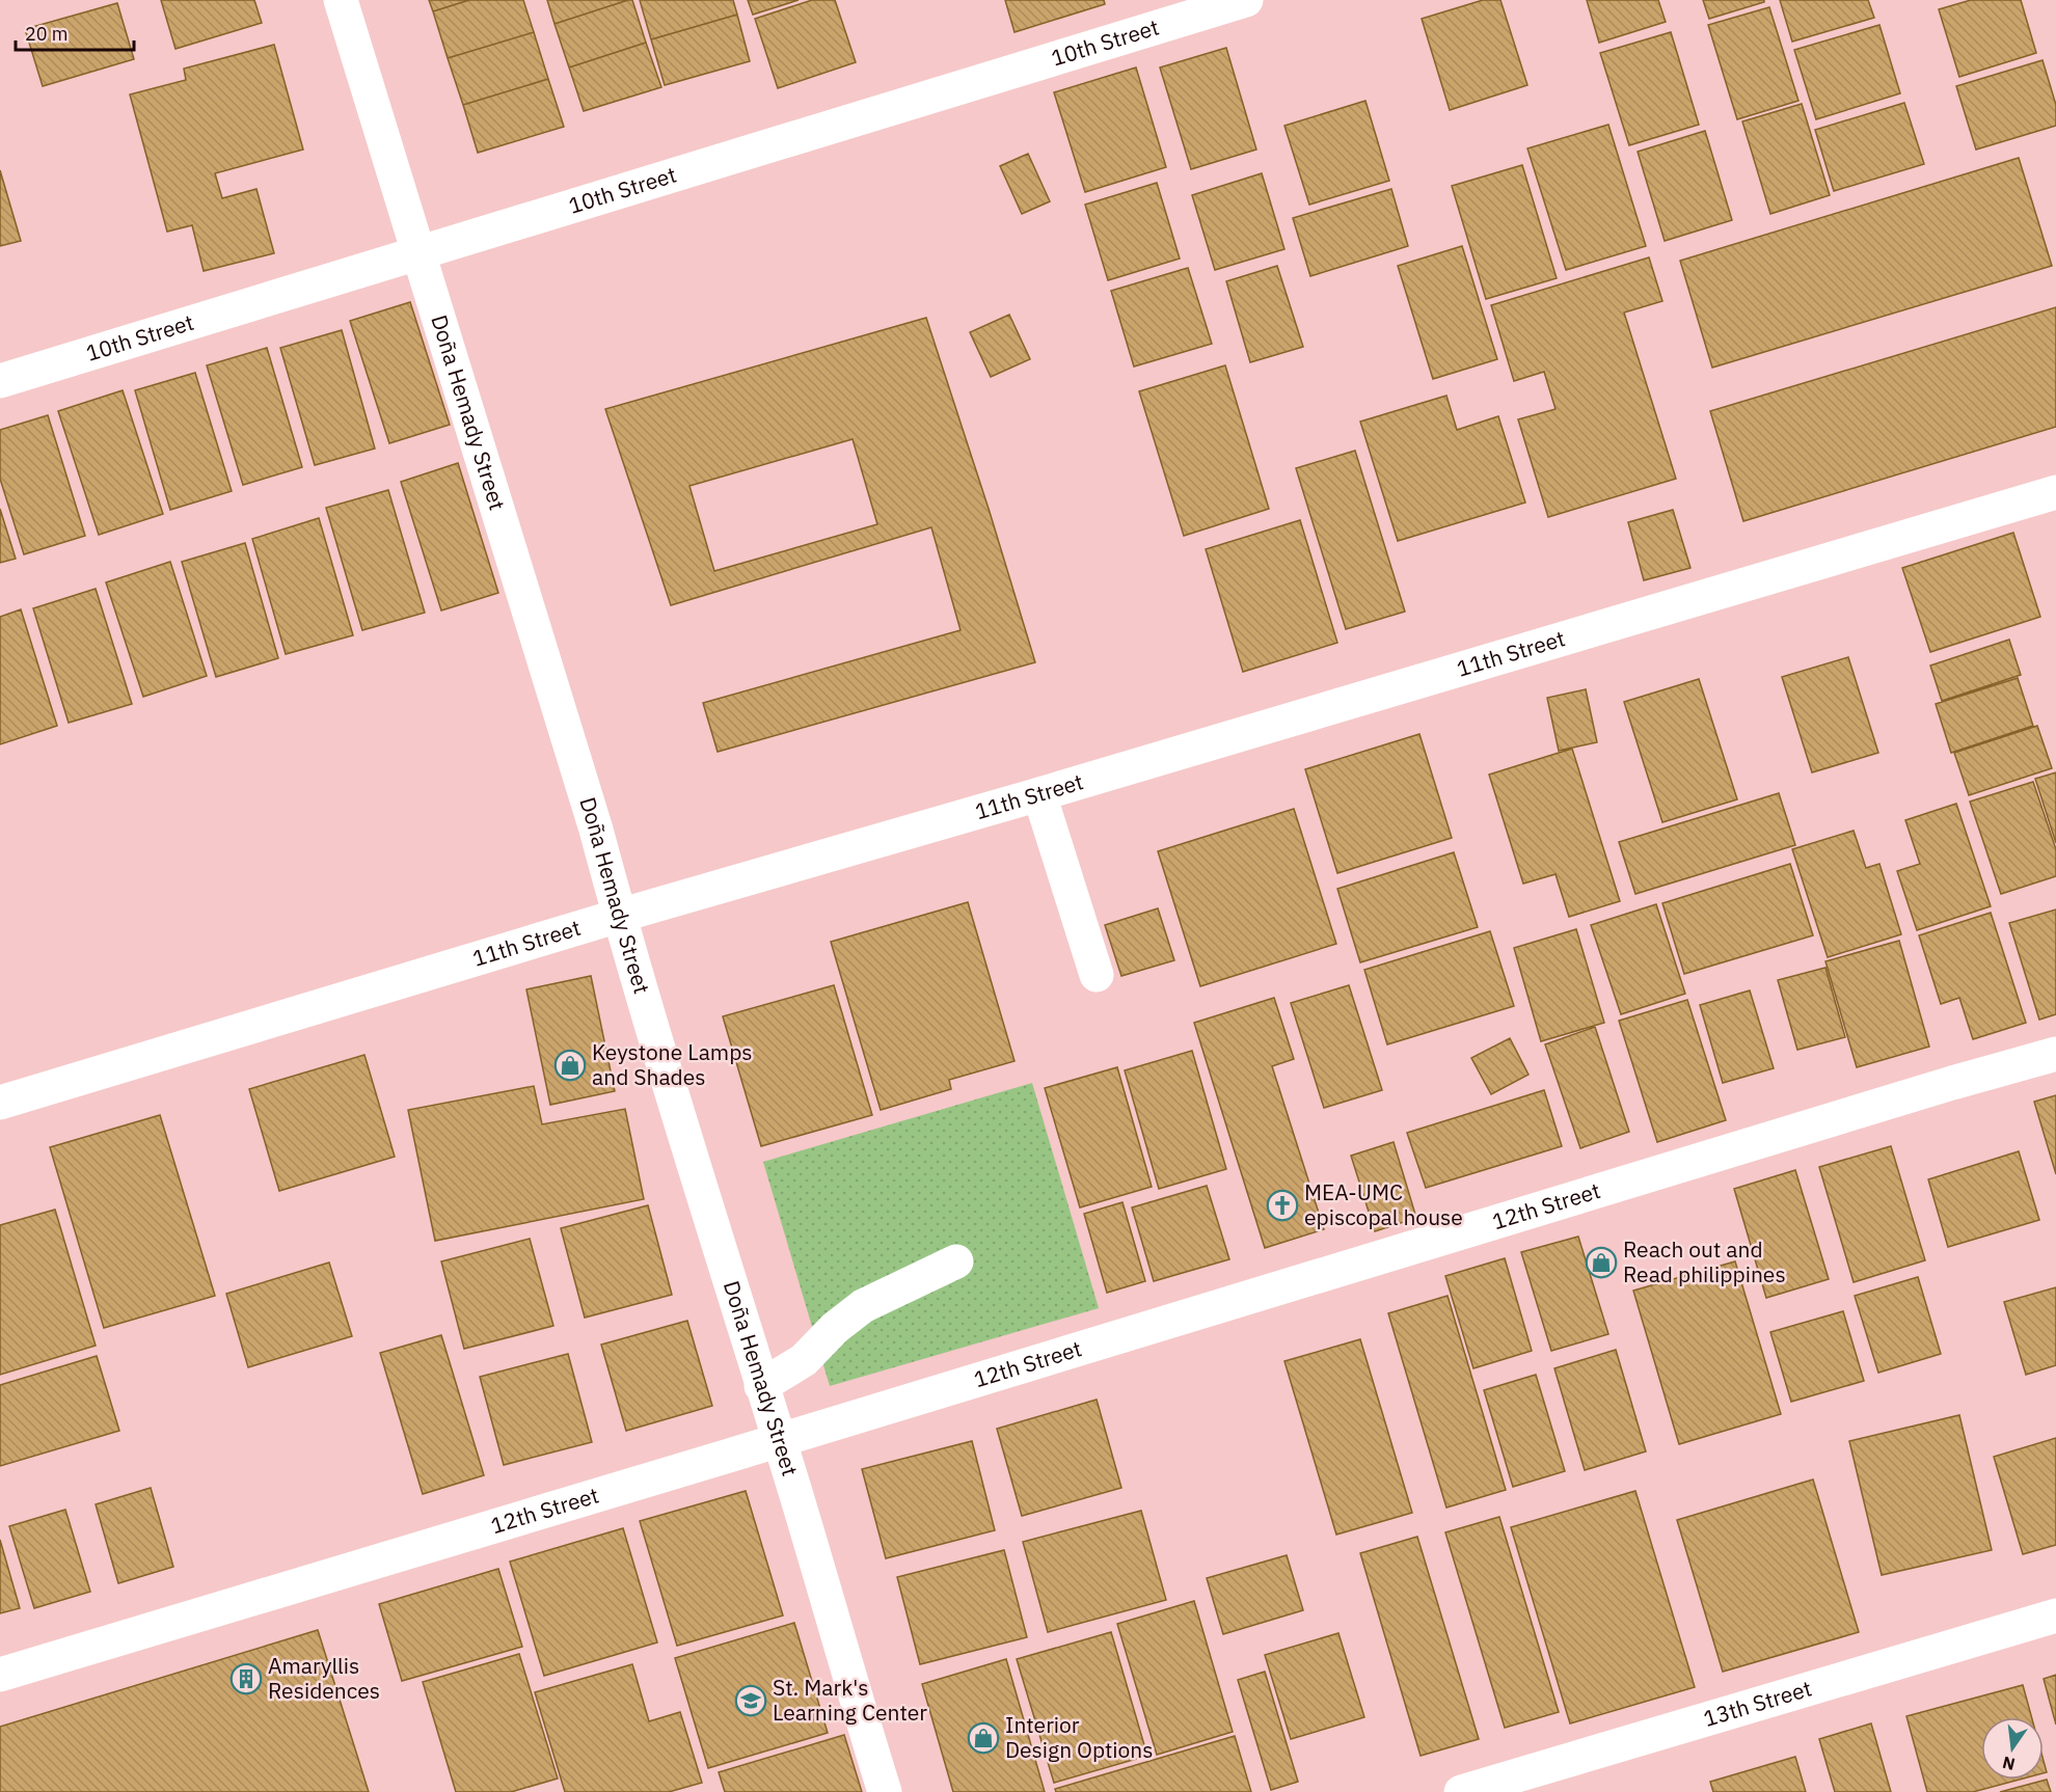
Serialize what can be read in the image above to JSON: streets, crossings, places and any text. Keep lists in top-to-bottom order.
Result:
{
  "streets": {
    "street": [
      "10th Street",
      "Doña Hemady Street",
      "11th Street",
      "12th Street",
      "13th Street"
    ]
  },
  "crossings": [
    ["10th Street", "Doña Hemady Street"],
    ["Doña Hemady Street", "11th Street"],
    ["Doña Hemady Street", "12th Street"]
  ],
  "places": {
    "shop": ["Keystone Lamps and Shades", "Reach out and Read philippines", "Interior Design Options"],
    "church": ["MEA-UMC episcopal house"],
    "building": ["Amaryllis Residences"],
    "school or university": ["St. Mark's Learning Center"]
  },
  "scale_bar": "20 m",
  "north": "bottom"
}
